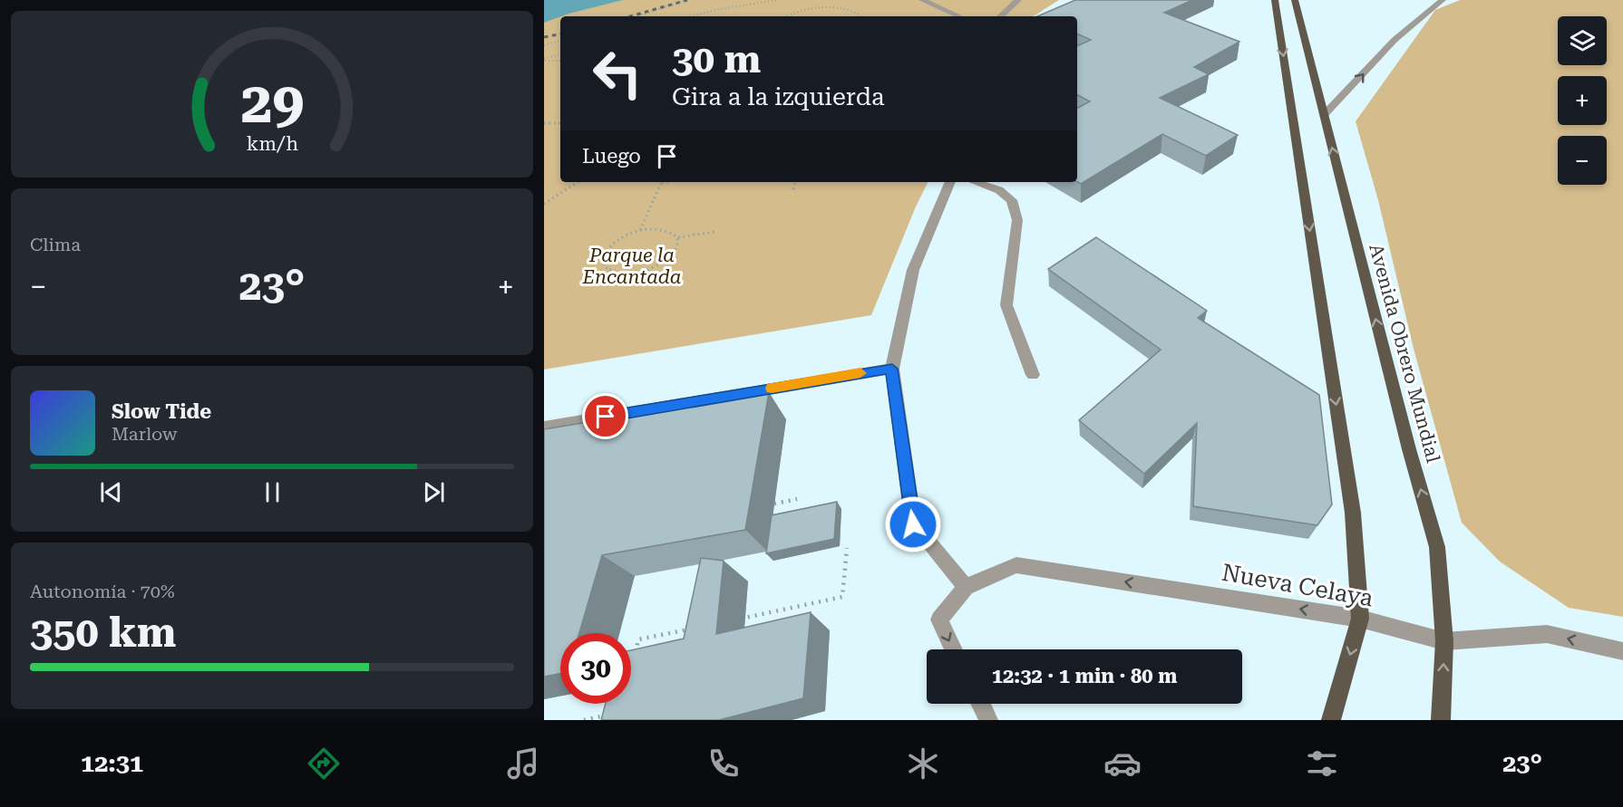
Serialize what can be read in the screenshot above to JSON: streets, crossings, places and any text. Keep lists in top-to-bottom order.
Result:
{
  "streets": {
    "main road": ["Avenida Obrero Mundial"],
    "street": ["Nueva Celaya"]
  },
  "crossings": [
    ["Avenida Obrero Mundial", "Nueva Celaya"]
  ],
  "one_way": ["Nueva Celaya"],
  "parks": ["Parque la Encantada"],
  "page": {
    "map_buttons": ["+", "−"],
    "turn": ["30 m", "Gira a la izquierda"],
    "then": "Luego",
    "tile": [
      "Clima",
      ["Autonomía · 70%", "350 km"]
    ],
    "heat": ["−", "23°", "+"],
    "song": ["Slow Tide", "Marlow"],
    "limit": "30",
    "trip": "12:32 · 1 min · 80 m",
    "tabs": ["12:31", "23°"],
    "gauge": ["29", "km/h"]
  }
}
